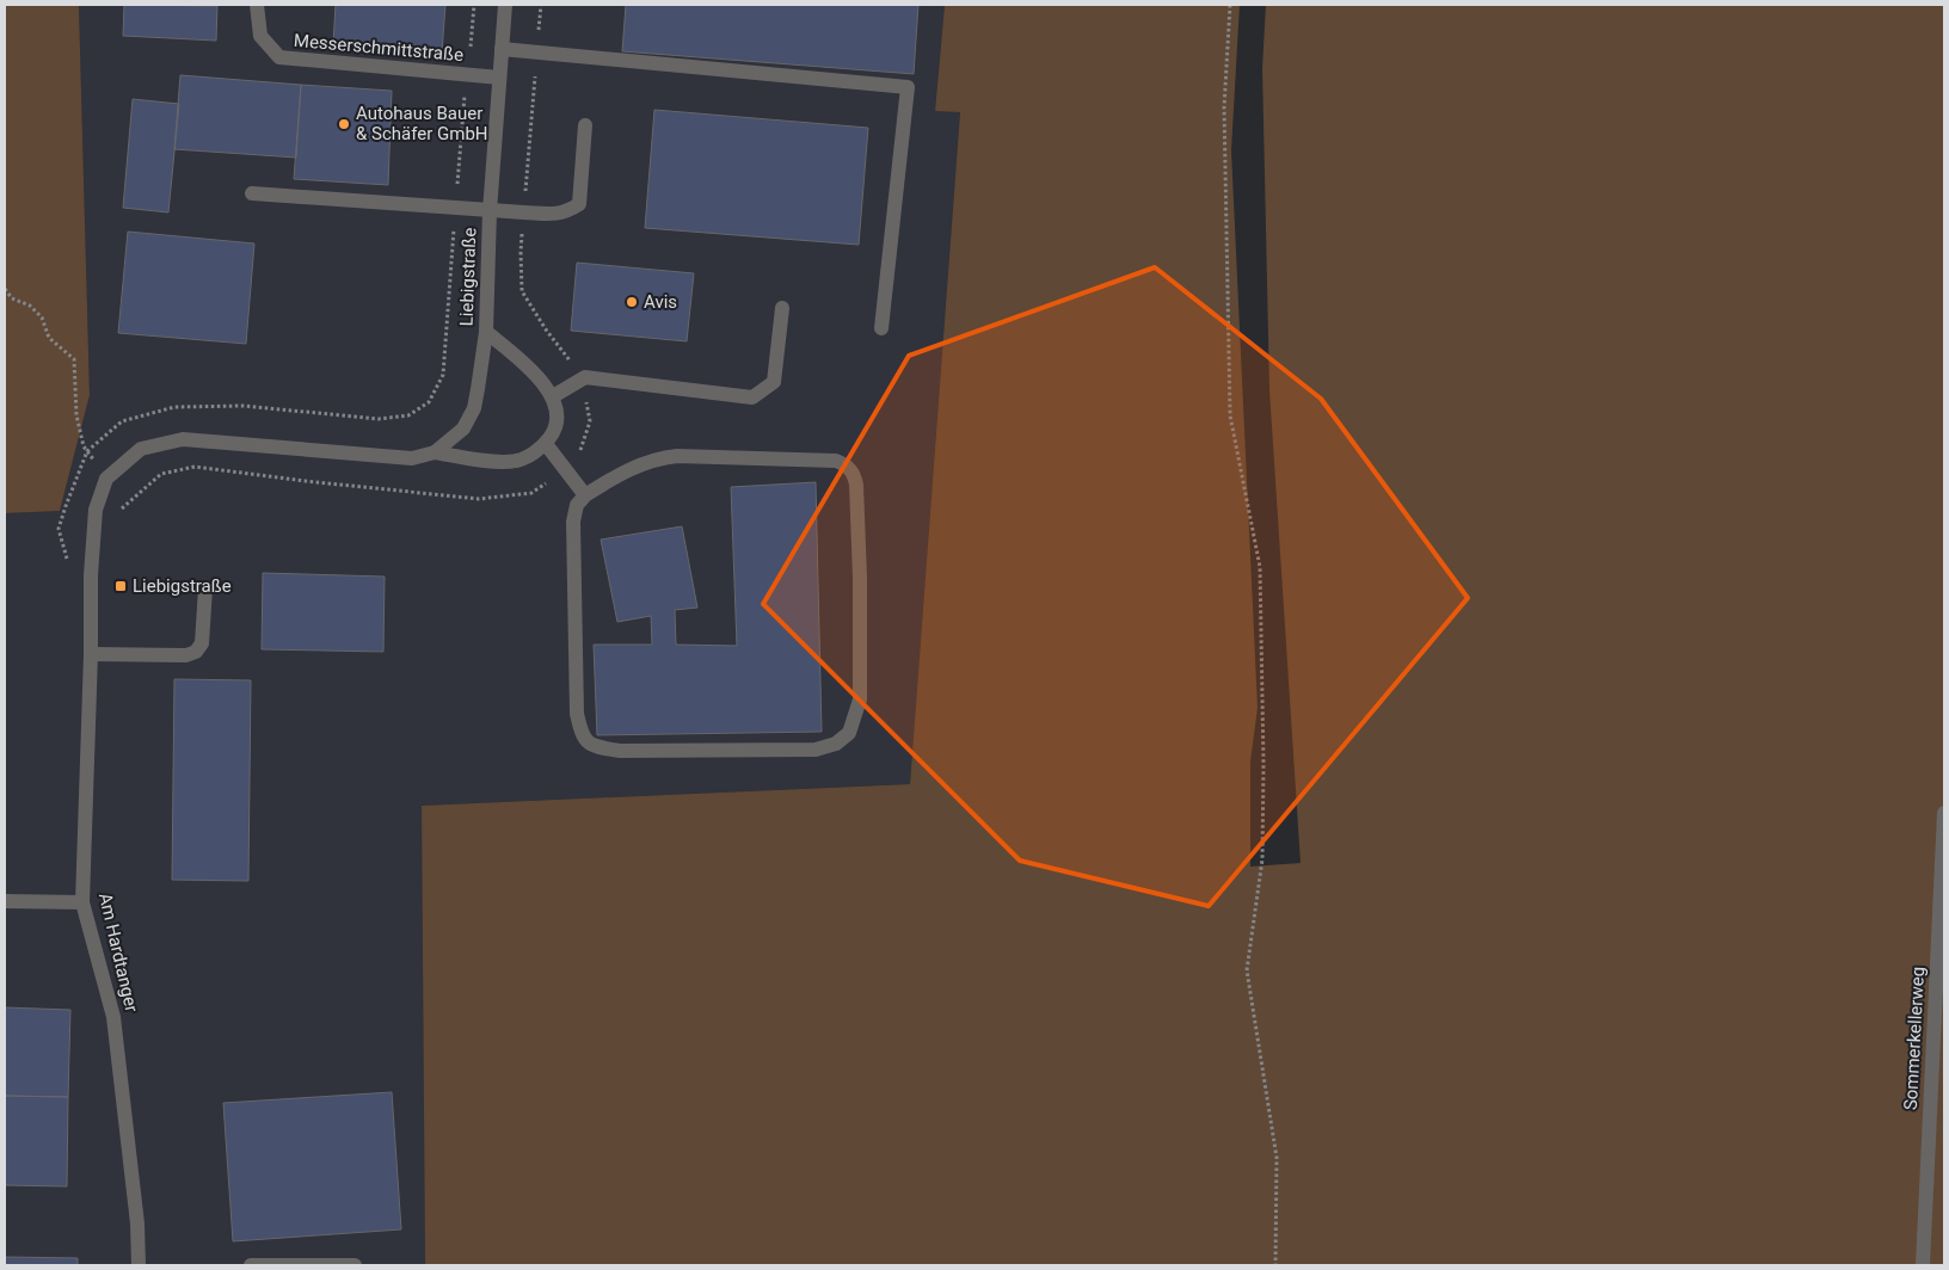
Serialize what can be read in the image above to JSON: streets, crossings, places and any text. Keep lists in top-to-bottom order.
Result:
{
  "streets": {
    "street": [
      "Messerschmittstraße",
      "Liebigstraße",
      "Am Hardtanger",
      "Sommerkellerweg"
    ]
  },
  "crossings": [
    ["Messerschmittstraße", "Liebigstraße"]
  ],
  "places": {
    "other": ["Autohaus Bauer & Schäfer GmbH", "Avis"],
    "transit": ["Liebigstraße"]
  }
}
